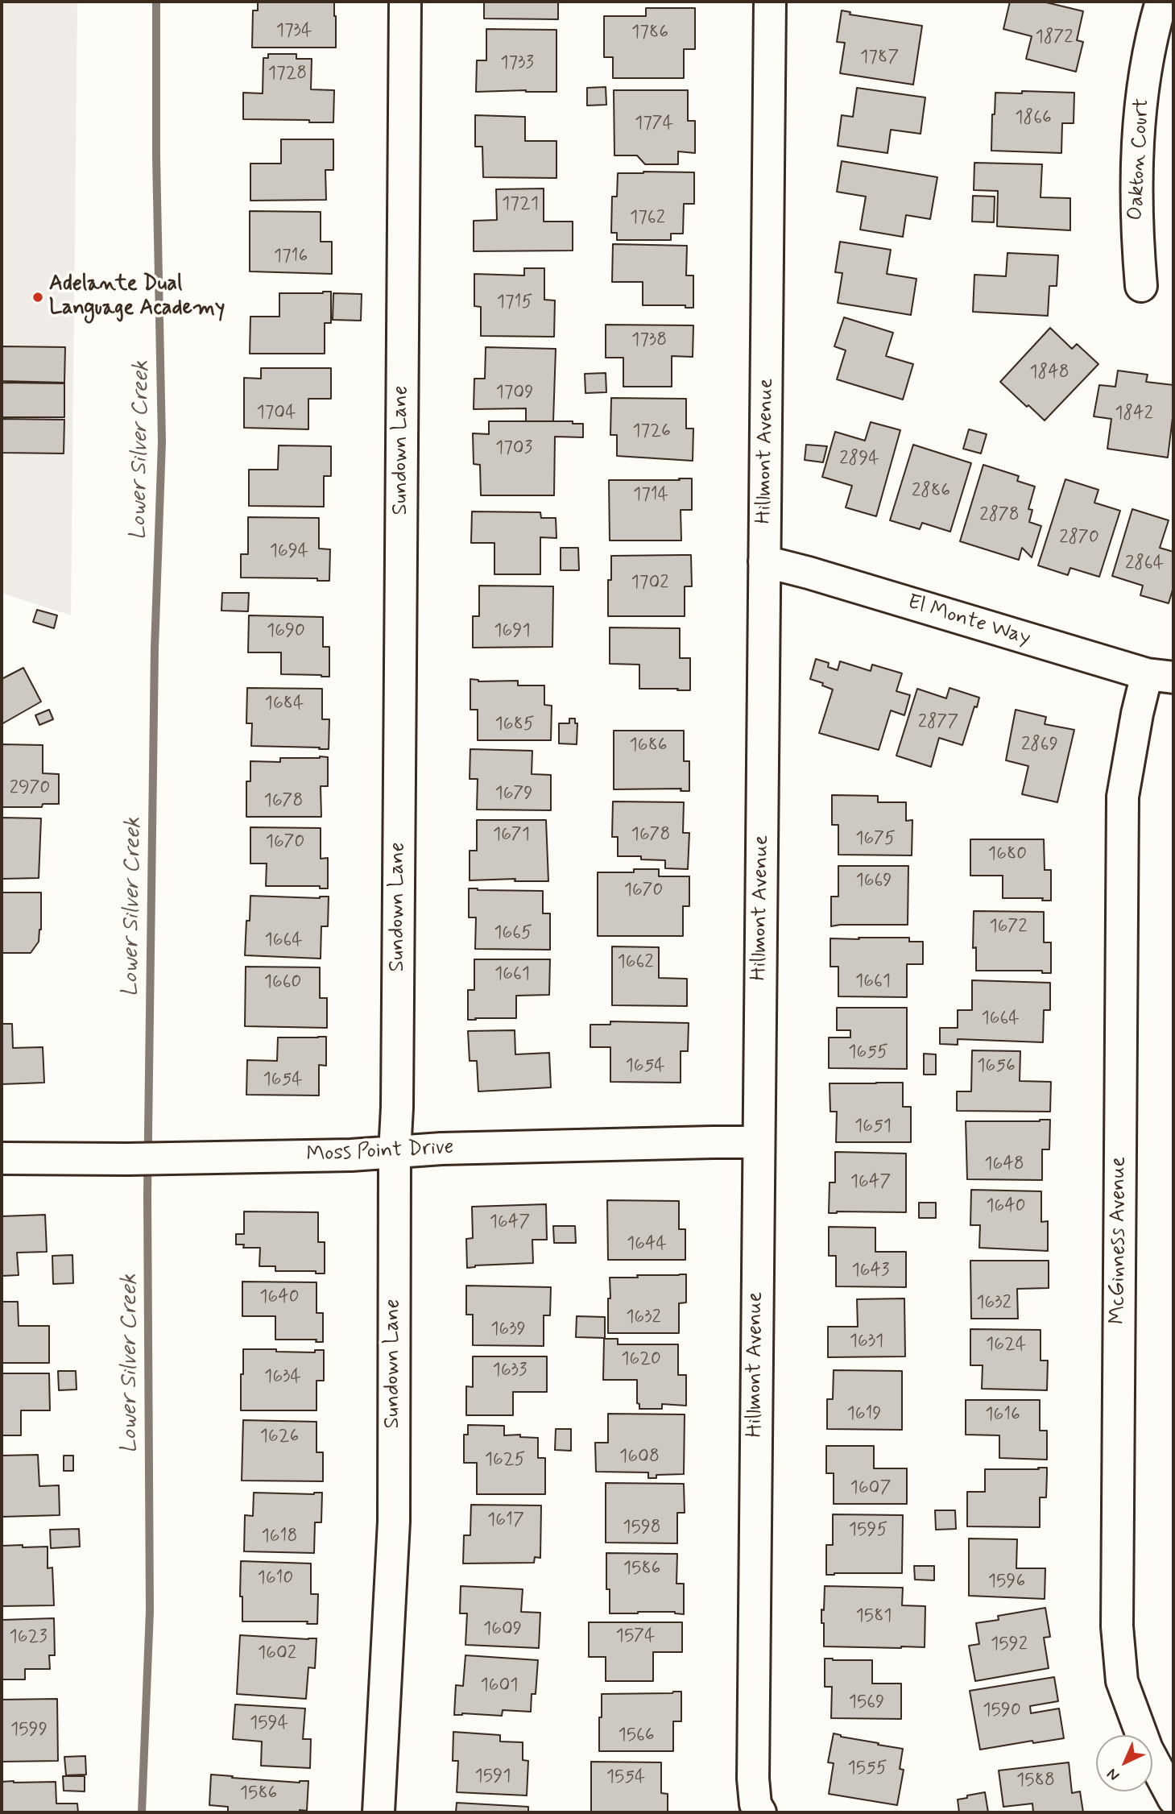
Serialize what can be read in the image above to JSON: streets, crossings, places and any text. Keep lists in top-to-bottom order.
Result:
{
  "streets": {
    "street": [
      "Oakton Court",
      "Sundown Lane",
      "Hillmont Avenue",
      "El Monte Way",
      "Moss Point Drive",
      "McGinness Avenue"
    ]
  },
  "crossings": [
    ["Sundown Lane", "Moss Point Drive"],
    ["Hillmont Avenue", "El Monte Way"],
    ["Hillmont Avenue", "Moss Point Drive"],
    ["El Monte Way", "McGinness Avenue"]
  ],
  "water": ["Lower Silver Creek"],
  "places": ["Adelante Dual Language Academy"],
  "house_numbers": [
    "1734",
    "1786",
    "1872",
    "1787",
    "1733",
    "1728",
    "1866",
    "1774",
    "1721",
    "1762",
    "1716",
    "1715",
    "1738",
    "1848",
    "1709",
    "1704",
    "1842",
    "1726",
    "1703",
    "2894",
    "2886",
    "1714",
    "2878",
    "2870",
    "1694",
    "2864",
    "1702",
    "1690",
    "1691",
    "1684",
    "2877",
    "1685",
    "2869",
    "1686",
    "2970",
    "1679",
    "1678",
    "1671",
    "1678",
    "1675",
    "1670",
    "1680",
    "1669",
    "1670",
    "1672",
    "1665",
    "1664",
    "1662",
    "1661",
    "1661",
    "1660",
    "1664",
    "1655",
    "1654",
    "1656",
    "1654",
    "1651",
    "1648",
    "1647",
    "1640",
    "1647",
    "1644",
    "1643",
    "1640",
    "1632",
    "1632",
    "1639",
    "1631",
    "1624",
    "1620",
    "1633",
    "1634",
    "1619",
    "1616",
    "1626",
    "1608",
    "1625",
    "1607",
    "1617",
    "1598",
    "1595",
    "1618",
    "1586",
    "1610",
    "1596",
    "1581",
    "1609",
    "1574",
    "1623",
    "1592",
    "1602",
    "1601",
    "1569",
    "1590",
    "1594",
    "1599",
    "1566",
    "1555",
    "1591",
    "1554",
    "1588",
    "1586"
  ],
  "north": "bottom left"
}
